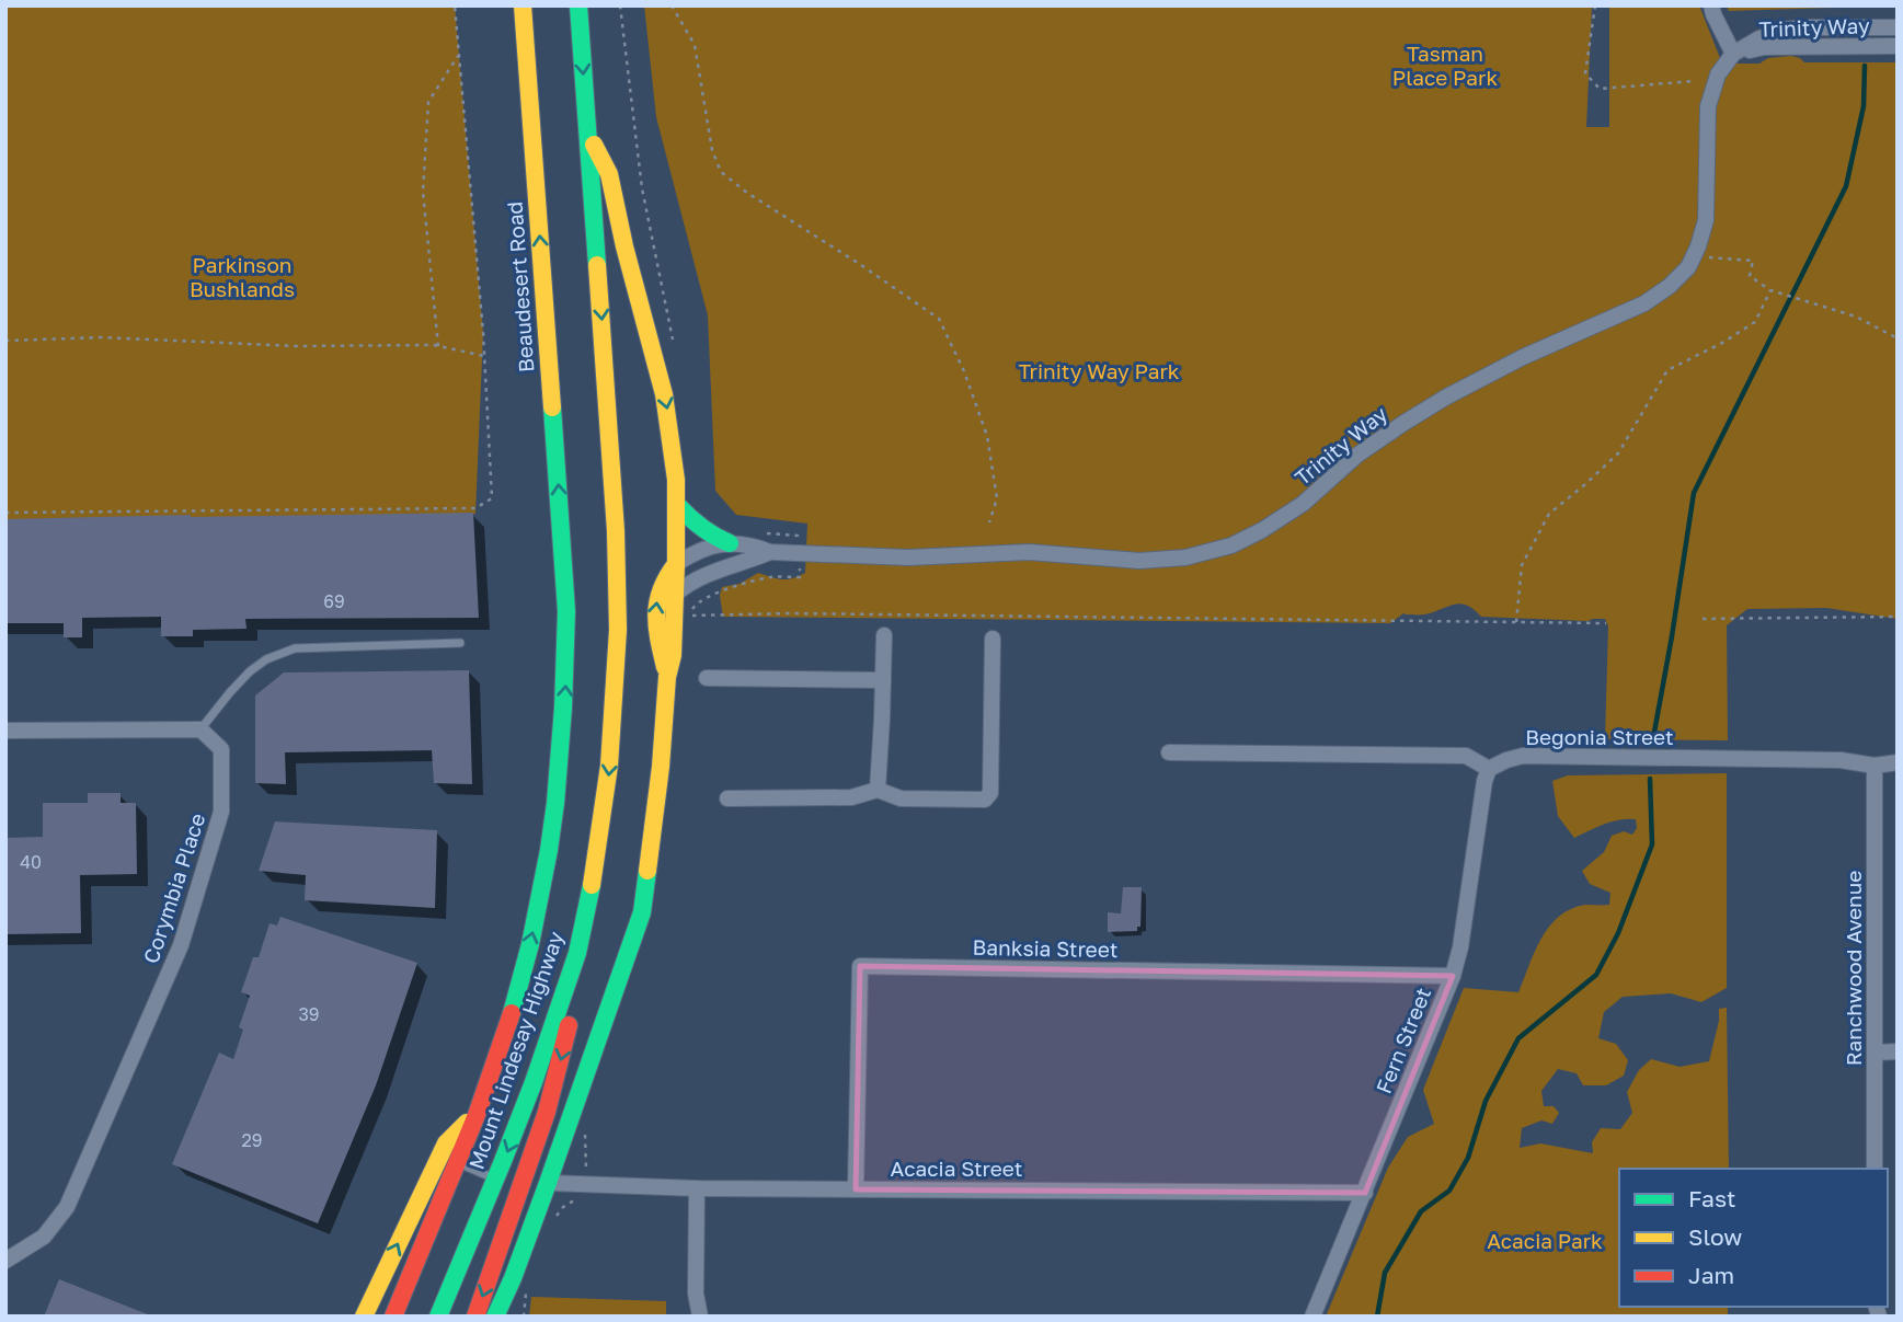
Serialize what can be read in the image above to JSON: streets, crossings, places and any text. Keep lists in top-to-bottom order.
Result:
{
  "streets": {
    "main road": ["Beaudesert Road", "Mount Lindesay Highway"],
    "street": [
      "Trinity Way",
      "Begonia Street",
      "Corymbia Place",
      "Banksia Street",
      "Ranchwood Avenue",
      "Fern Street",
      "Acacia Street"
    ]
  },
  "crossings": [
    ["Beaudesert Road", "Mount Lindesay Highway"],
    ["Begonia Street", "Ranchwood Avenue"],
    ["Begonia Street", "Fern Street"],
    ["Banksia Street", "Fern Street"],
    ["Banksia Street", "Acacia Street"],
    ["Fern Street", "Acacia Street"]
  ],
  "parks": [
    "Tasman Place Park",
    "Parkinson Bushlands",
    "Trinity Way Park",
    "Acacia Park"
  ],
  "house_numbers": [
    "69",
    "40",
    "39",
    "29"
  ],
  "legend": ["Fast", "Slow", "Jam"]
}
